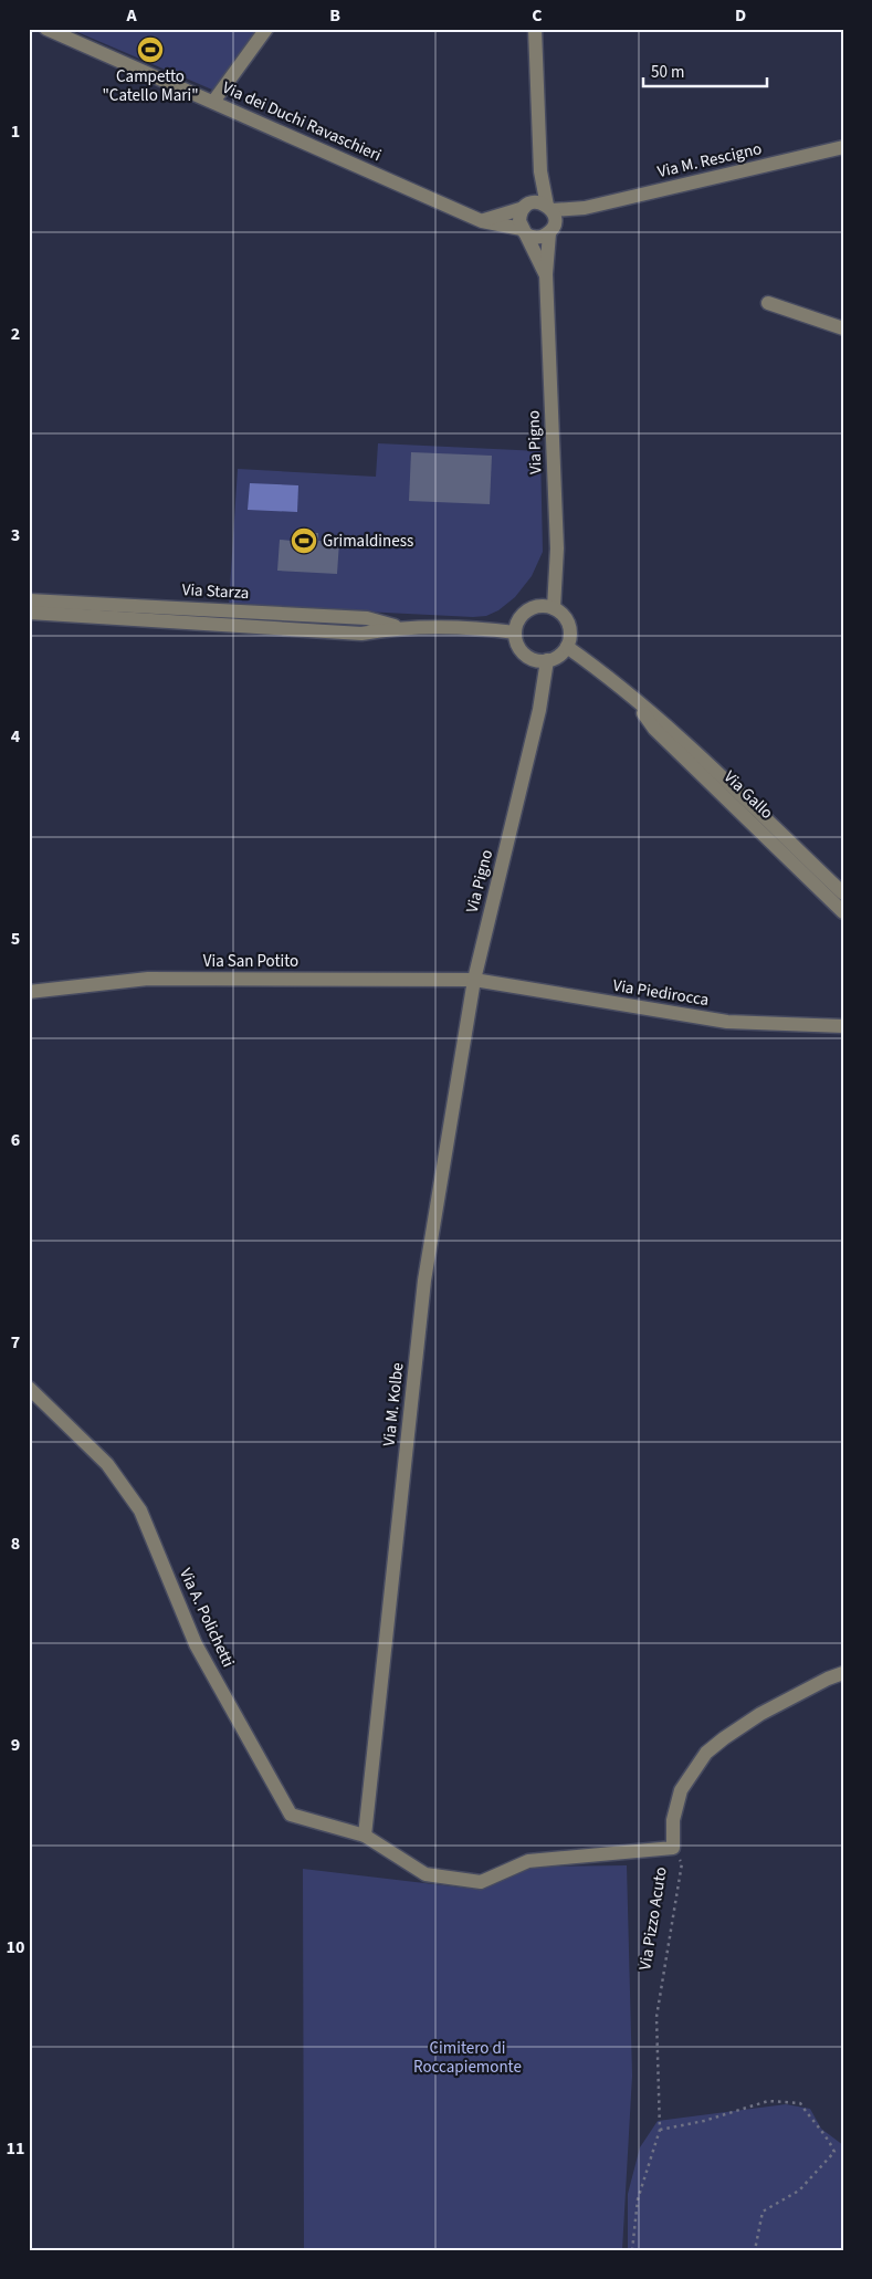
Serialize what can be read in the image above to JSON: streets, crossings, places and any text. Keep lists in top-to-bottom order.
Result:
{
  "streets": {
    "street": [
      "Via dei Duchi Ravaschieri",
      "Via M. Rescigno",
      "Via Pigno",
      "Via Starza",
      "Via Gallo",
      "Via San Potito",
      "Via Piedirocca",
      "Via M. Kolbe",
      "Via A. Polichetti",
      "Via Pizzo Acuto"
    ]
  },
  "crossings": [
    ["Via dei Duchi Ravaschieri", "Via M. Rescigno"],
    ["Via dei Duchi Ravaschieri", "Via Pigno"],
    ["Via M. Rescigno", "Via Pigno"],
    ["Via Pigno", "Via Starza"],
    ["Via Pigno", "Via Gallo"],
    ["Via Pigno", "Via San Potito"],
    ["Via Pigno", "Via Piedirocca"],
    ["Via Pigno", "Via M. Kolbe"],
    ["Via Starza", "Via Gallo"],
    ["Via San Potito", "Via Piedirocca"],
    ["Via San Potito", "Via M. Kolbe"],
    ["Via Piedirocca", "Via M. Kolbe"],
    ["Via M. Kolbe", "Via A. Polichetti"],
    ["Via M. Kolbe", "Via Pizzo Acuto"],
    ["Via A. Polichetti", "Via Pizzo Acuto"]
  ],
  "parks": ["Cimitero di Roccapiemonte"],
  "places": {
    "sports": ["Campetto \"Catello Mari\"", "Grimaldiness"]
  },
  "scale_bar": "50 m",
  "grid": {
    "columns": [
      "A",
      "B",
      "C",
      "D"
    ],
    "rows": [
      "1",
      "2",
      "3",
      "4",
      "5",
      "6",
      "7",
      "8",
      "9",
      "10",
      "11"
    ]
  }
}
